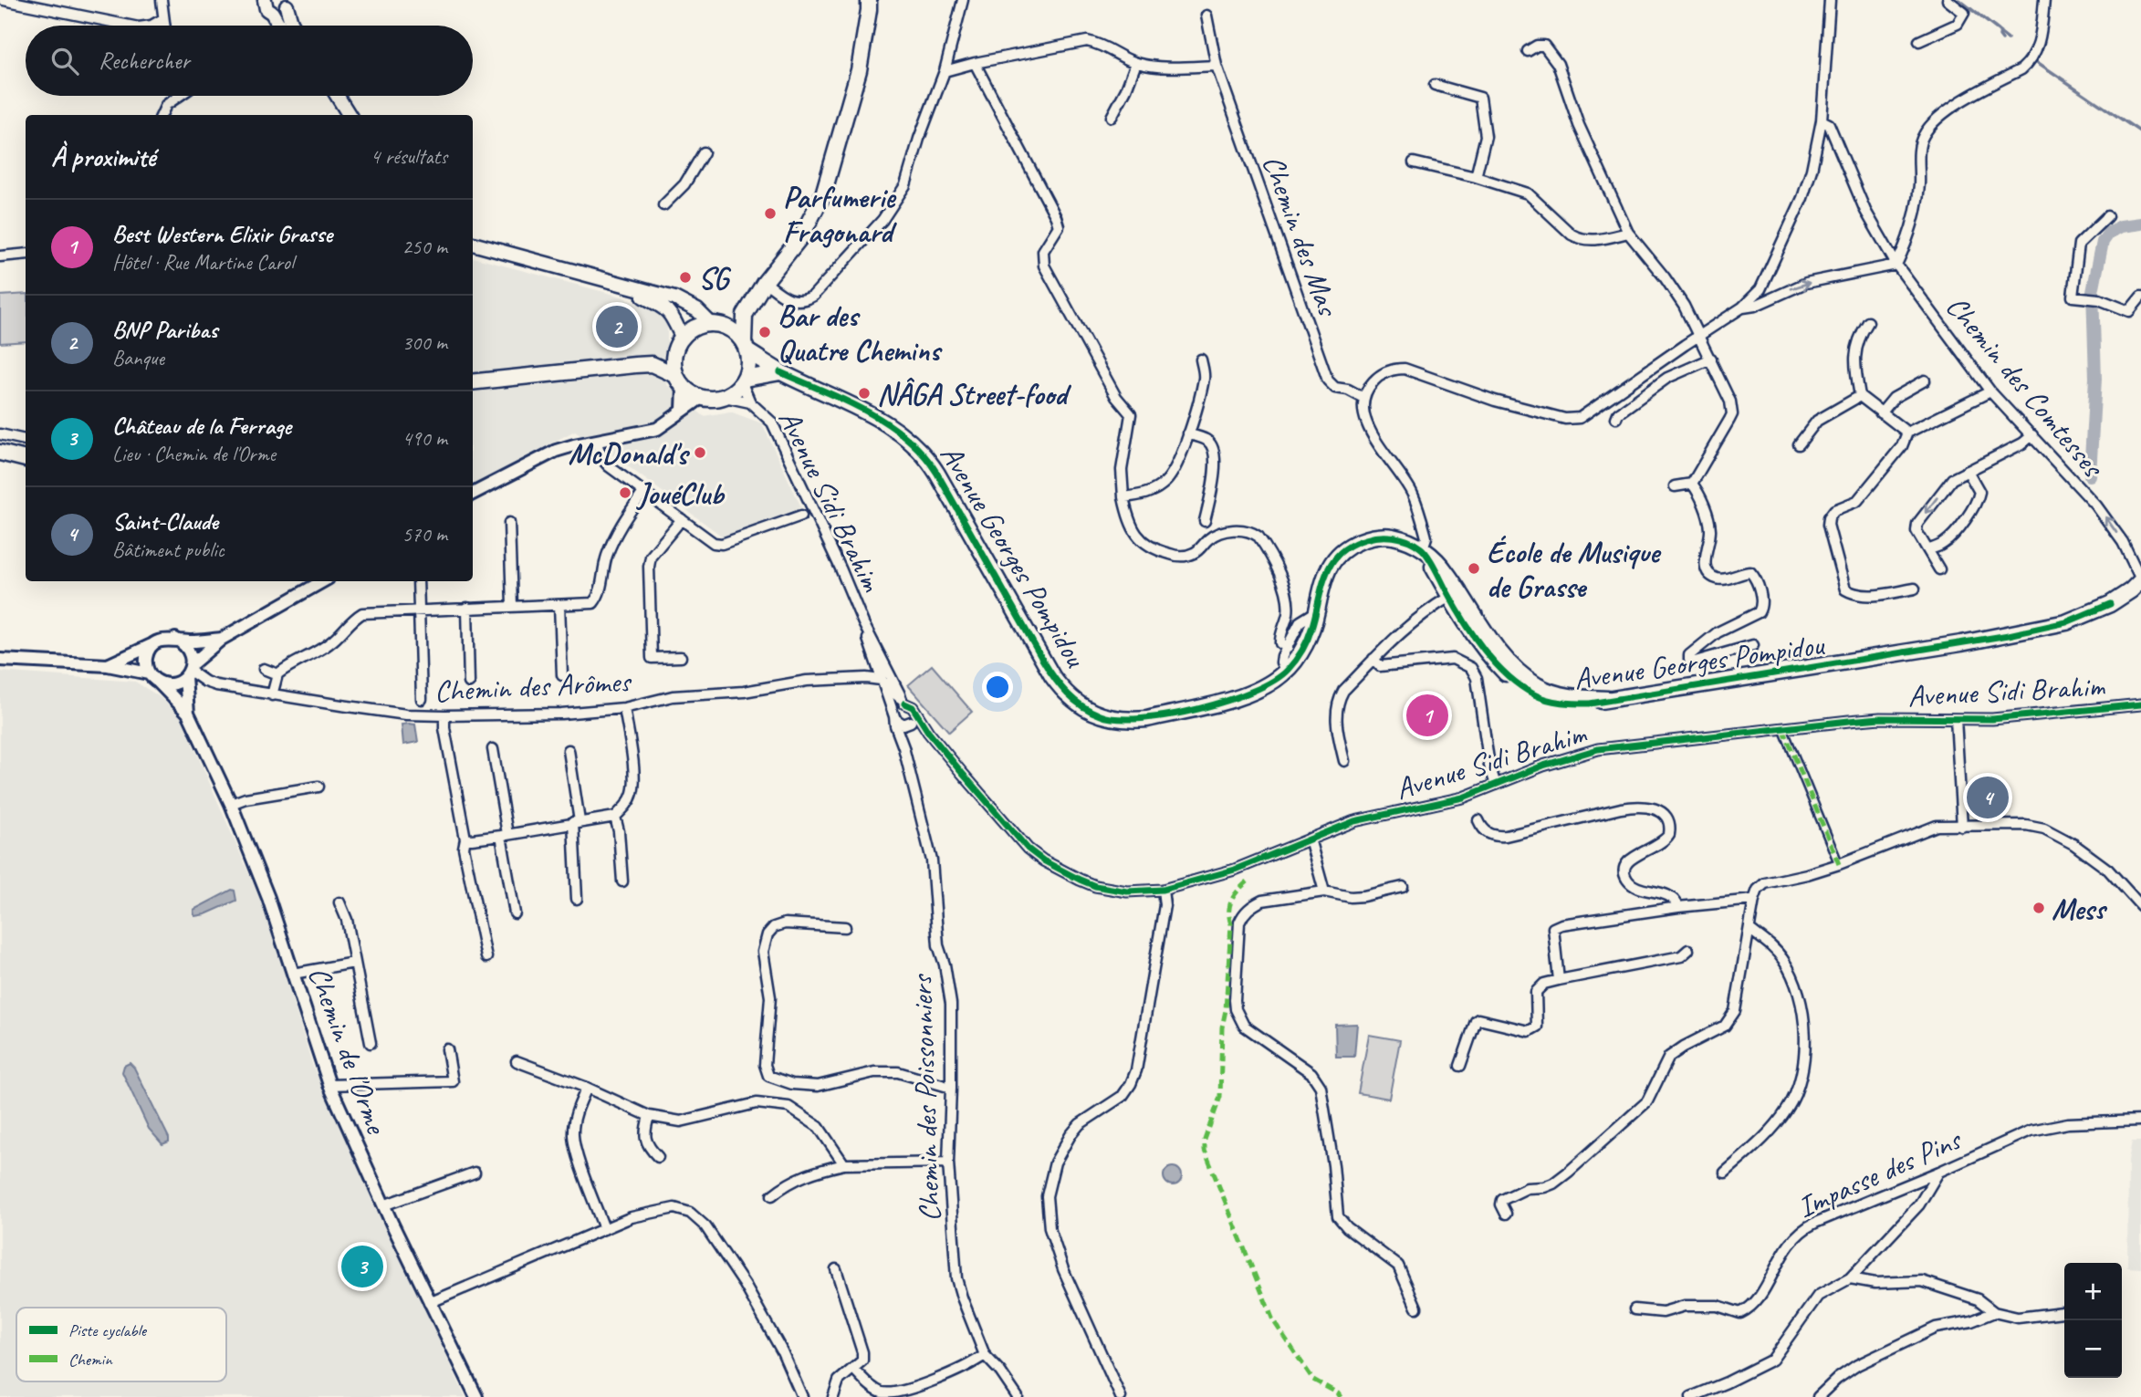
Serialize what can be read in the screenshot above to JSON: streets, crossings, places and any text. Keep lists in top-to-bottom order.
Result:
{
  "streets": {
    "main road": ["Avenue Georges Pompidou"],
    "street": [
      "Chemin des Mas",
      "Chemin des Comtesses",
      "Avenue Sidi Brahim",
      "Chemin des Arômes",
      "Chemin de l'Orme",
      "Chemin des Poissonniers",
      "Impasse des Pins"
    ]
  },
  "crossings": [
    ["Chemin des Comtesses", "Avenue Georges Pompidou"],
    ["Avenue Sidi Brahim", "Avenue Georges Pompidou"],
    ["Avenue Sidi Brahim", "Chemin des Arômes"],
    ["Avenue Sidi Brahim", "Chemin des Poissonniers"],
    ["Chemin des Arômes", "Chemin de l'Orme"]
  ],
  "places": [
    "Parfumerie Fragonard",
    "SG",
    "Bar des Quatre Chemins",
    "NÂGA Street-food",
    "McDonald's",
    "JouéClub",
    "École de Musique de Grasse",
    "Mess"
  ],
  "legend": ["Piste cyclable", "Chemin"],
  "page": {
    "search": "Rechercher",
    "heading": ["À proximité", "4 résultats"],
    "list": [
      {
        "mark": "1",
        "name": "Best Western Elixir Grasse",
        "note": "Hôtel · Rue Martine Carol",
        "value": "250 m"
      },
      {
        "mark": "2",
        "name": "BNP Paribas",
        "note": "Banque",
        "value": "300 m"
      },
      {
        "mark": "3",
        "name": "Château de la Ferrage",
        "note": "Lieu · Chemin de l'Orme",
        "value": "490 m"
      },
      {
        "mark": "4",
        "name": "Saint-Claude",
        "note": "Bâtiment public",
        "value": "570 m"
      }
    ],
    "pins": [
      "2",
      "1",
      "4",
      "3"
    ],
    "map_buttons": ["+", "−"]
  }
}
